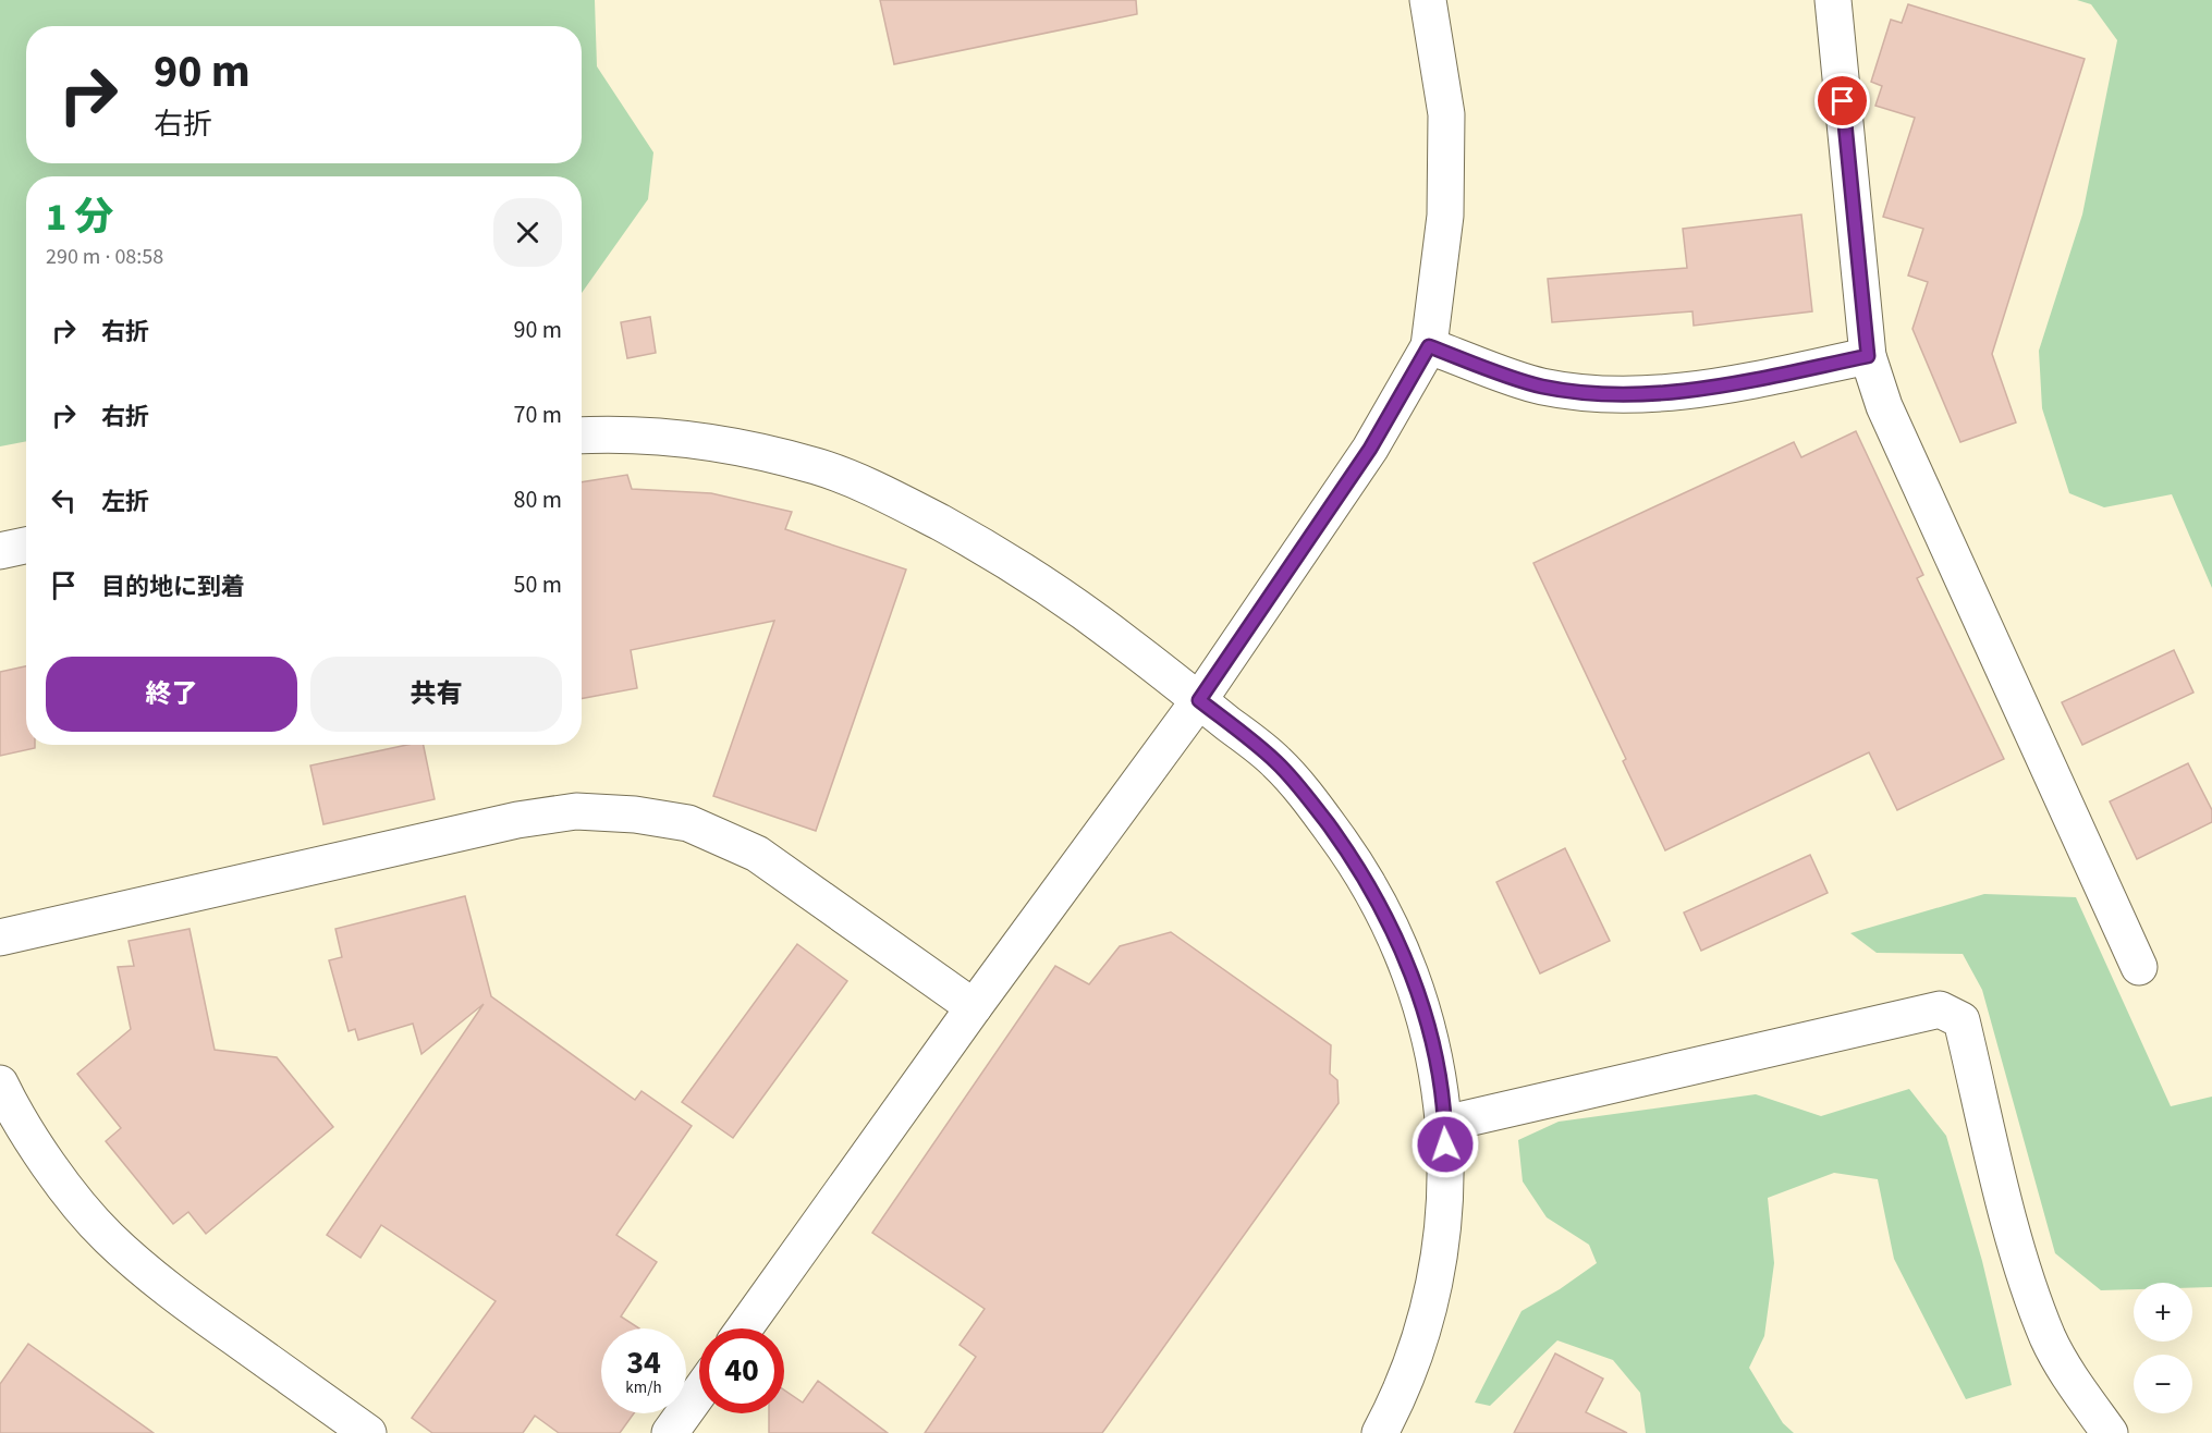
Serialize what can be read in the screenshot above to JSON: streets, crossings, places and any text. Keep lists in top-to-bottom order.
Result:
{
  "page": {
    "turn": ["90 m", "右折"],
    "heading": ["1 分", "290 m · 08:58"],
    "list": [
      {
        "name": "右折",
        "value": "90 m"
      },
      {
        "name": "右折",
        "value": "70 m"
      },
      {
        "name": "左折",
        "value": "80 m"
      },
      {
        "name": "目的地に到着",
        "value": "50 m"
      }
    ],
    "buttons": ["終了", "共有"],
    "map_buttons": ["+", "−"],
    "speed": "34 km/h",
    "limit": "40"
  }
}
